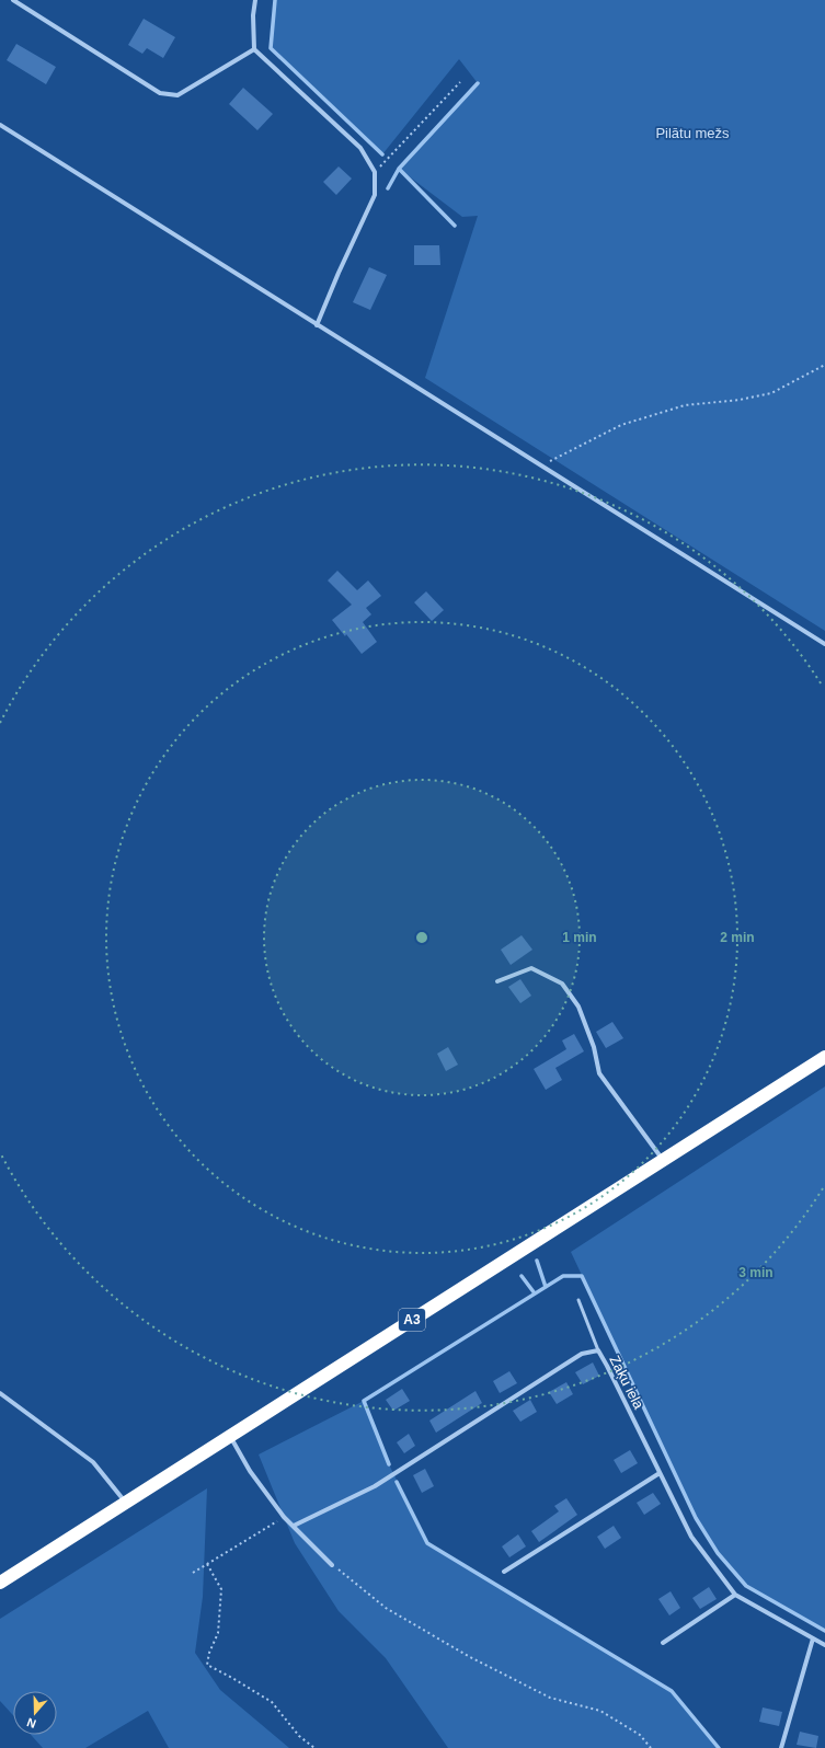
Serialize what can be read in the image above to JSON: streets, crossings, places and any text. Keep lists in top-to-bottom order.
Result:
{
  "streets": {
    "highway": ["A3"],
    "street": ["Zaķu iela"]
  },
  "parks": ["Pilātu mežs"],
  "north": "bottom",
  "rings": ["1 min", "2 min", "3 min"]
}
